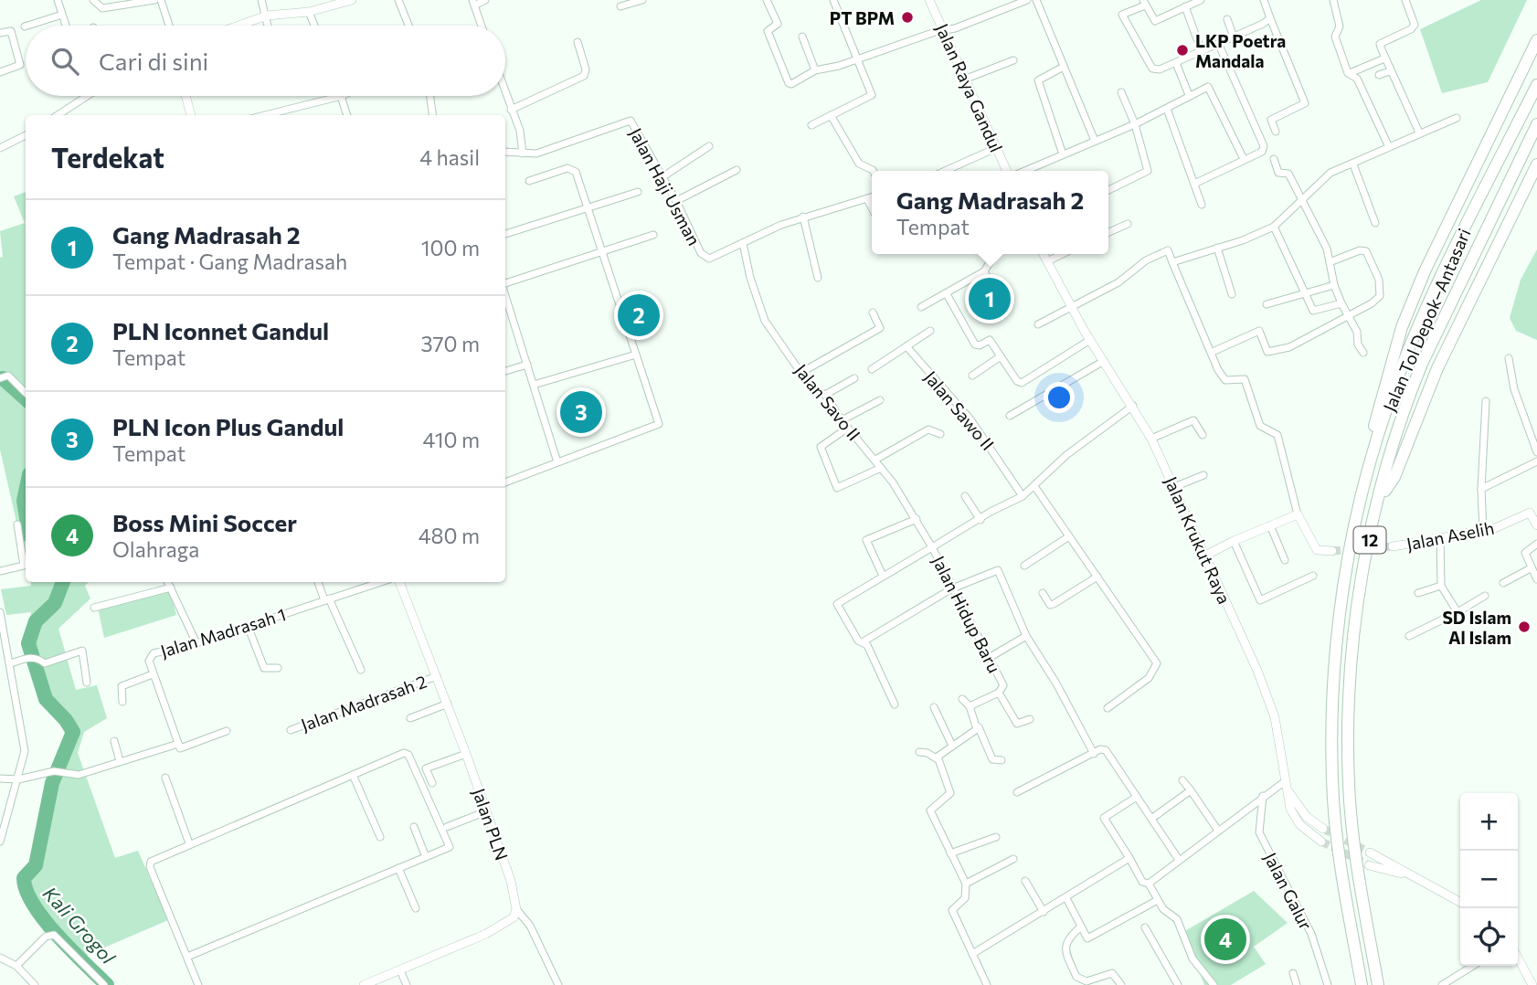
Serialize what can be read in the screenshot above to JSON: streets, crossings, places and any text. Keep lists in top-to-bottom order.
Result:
{
  "streets": {
    "highway": ["Jalan Tol Depok–Antasari", "12"],
    "street": [
      "Jalan Raya Gandul",
      "Jalan Haji Usman",
      "Jalan Savo II",
      "Jalan Sawo II",
      "Jalan Aselih",
      "Jalan Krukut Raya",
      "Jalan Hidup Baru",
      "Jalan Madrasah 1",
      "Jalan Madrasah 2",
      "Jalan PLN",
      "Jalan Galur"
    ]
  },
  "crossings": [
    ["Jalan Haji Usman", "Jalan Savo II"],
    ["Jalan Savo II", "Jalan Hidup Baru"],
    ["Jalan Madrasah 2", "Jalan PLN"]
  ],
  "water": ["Kali Grogol"],
  "places": ["PT BPM", "LKP Poetra Mandala", "SD Islam Al Islam"],
  "page": {
    "search": "Cari di sini",
    "heading": ["Terdekat", "4 hasil"],
    "popup": ["Gang Madrasah 2", "Tempat"],
    "list": [
      {
        "mark": "1",
        "name": "Gang Madrasah 2",
        "note": "Tempat · Gang Madrasah",
        "value": "100 m"
      },
      {
        "mark": "2",
        "name": "PLN Iconnet Gandul",
        "note": "Tempat",
        "value": "370 m"
      },
      {
        "mark": "3",
        "name": "PLN Icon Plus Gandul",
        "note": "Tempat",
        "value": "410 m"
      },
      {
        "mark": "4",
        "name": "Boss Mini Soccer",
        "note": "Olahraga",
        "value": "480 m"
      }
    ],
    "pins": [
      "1",
      "2",
      "3",
      "4"
    ],
    "map_buttons": ["+", "−"]
  }
}
